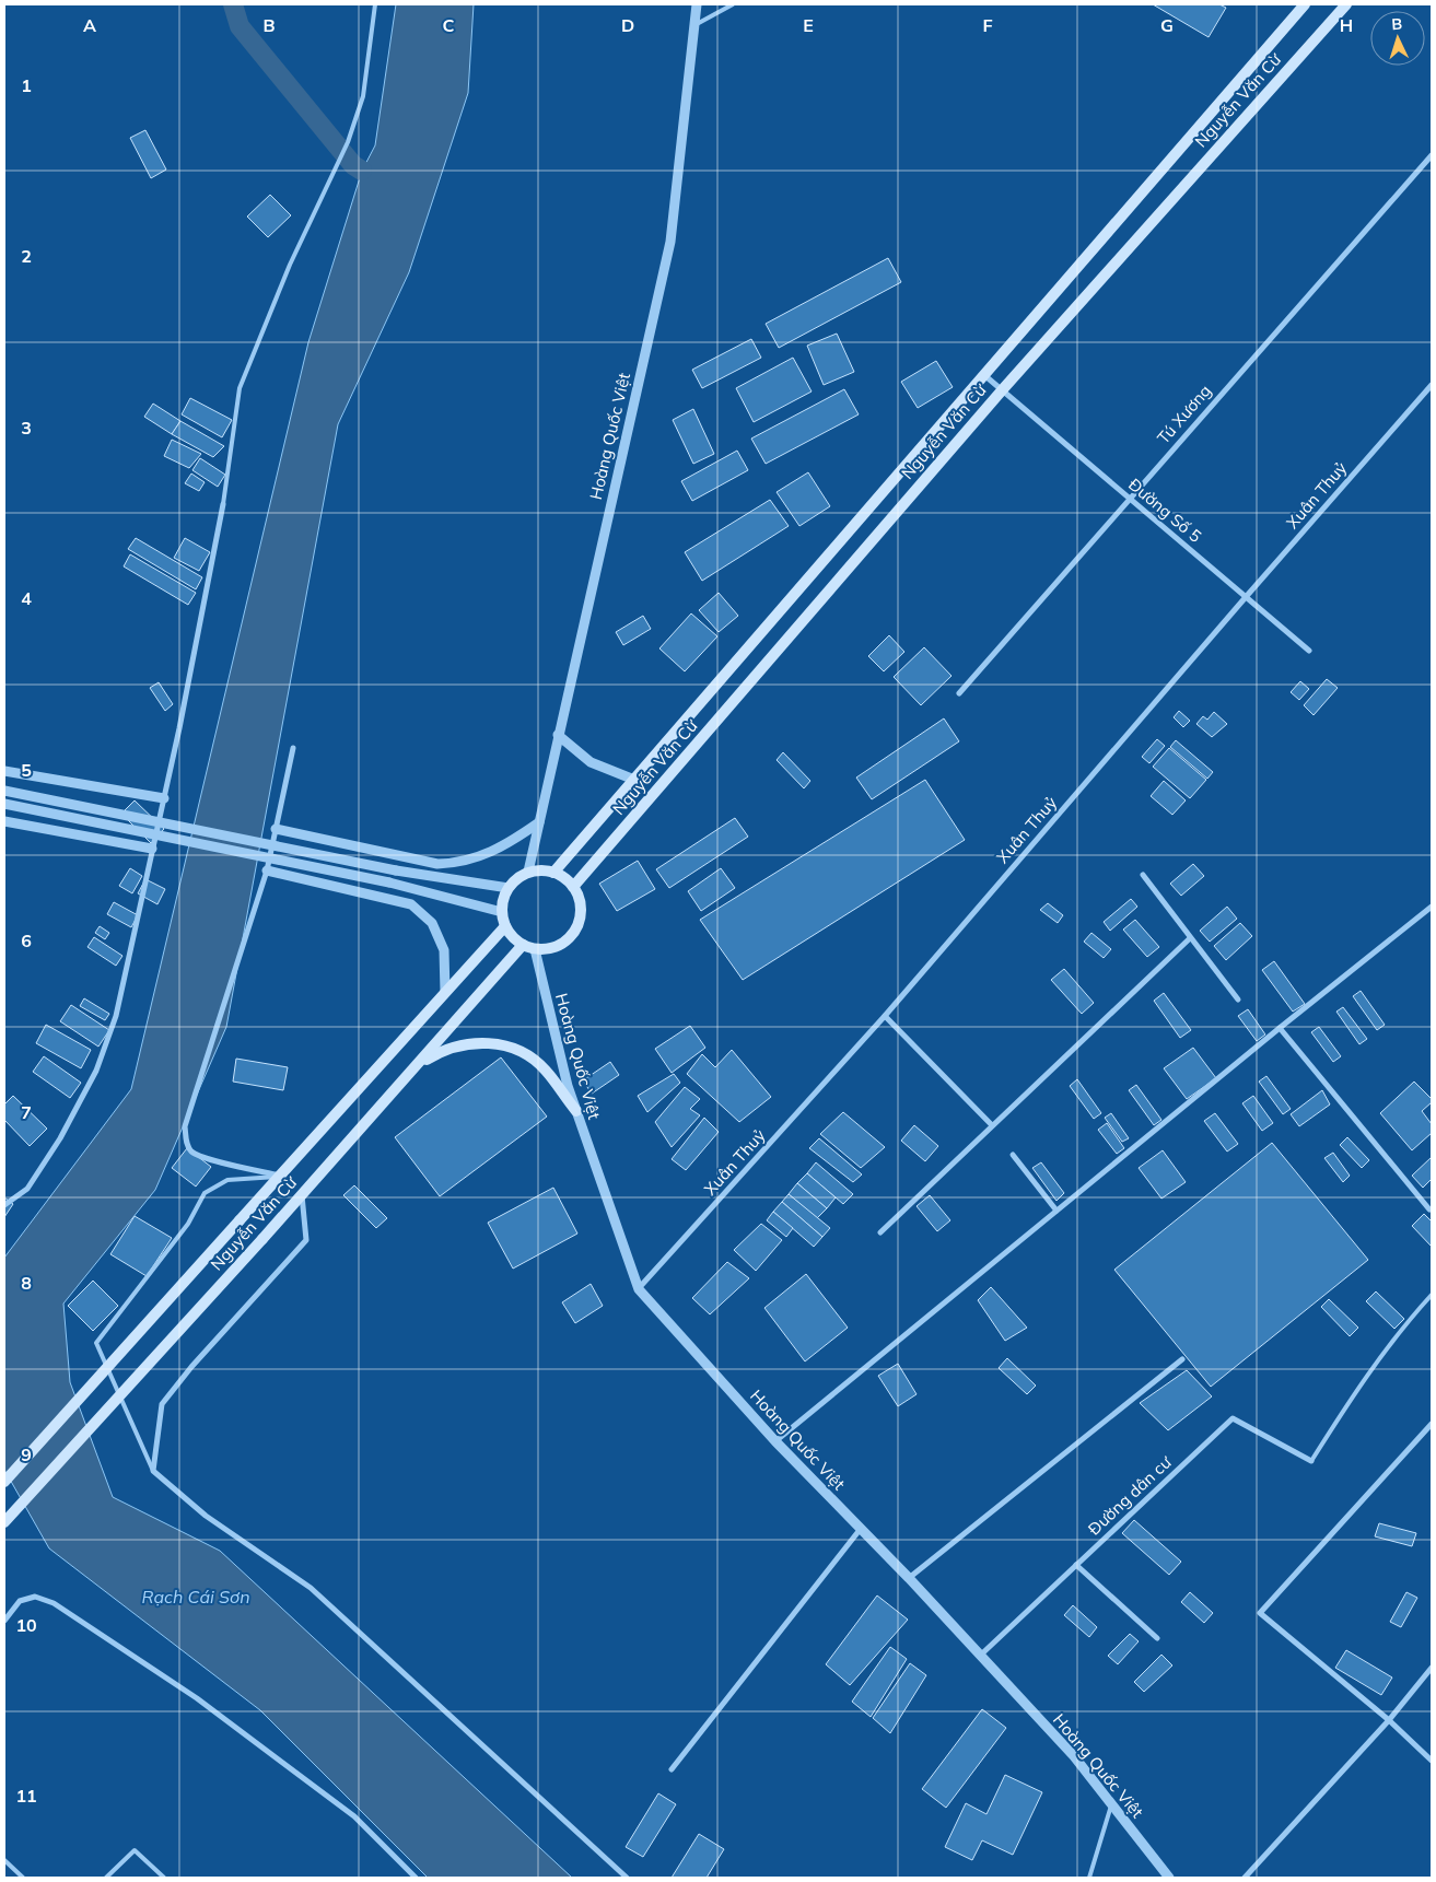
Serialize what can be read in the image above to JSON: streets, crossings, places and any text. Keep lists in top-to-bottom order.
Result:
{
  "streets": {
    "main road": ["Nguyễn Văn Cừ"],
    "street": [
      "Tú Xương",
      "Hoàng Quốc Việt",
      "Xuân Thuỷ",
      "Đường Số 5",
      "Đường dân cư"
    ]
  },
  "crossings": [
    ["Nguyễn Văn Cừ", "Hoàng Quốc Việt"],
    ["Nguyễn Văn Cừ", "Đường Số 5"],
    ["Tú Xương", "Đường Số 5"],
    ["Hoàng Quốc Việt", "Xuân Thuỷ"],
    ["Hoàng Quốc Việt", "Đường dân cư"],
    ["Xuân Thuỷ", "Đường Số 5"]
  ],
  "water": ["Rạch Cái Sơn"],
  "north": "top",
  "grid": {
    "columns": [
      "A",
      "B",
      "C",
      "D",
      "E",
      "F",
      "G",
      "H"
    ],
    "rows": [
      "1",
      "2",
      "3",
      "4",
      "5",
      "6",
      "7",
      "8",
      "9",
      "10",
      "11"
    ]
  }
}
